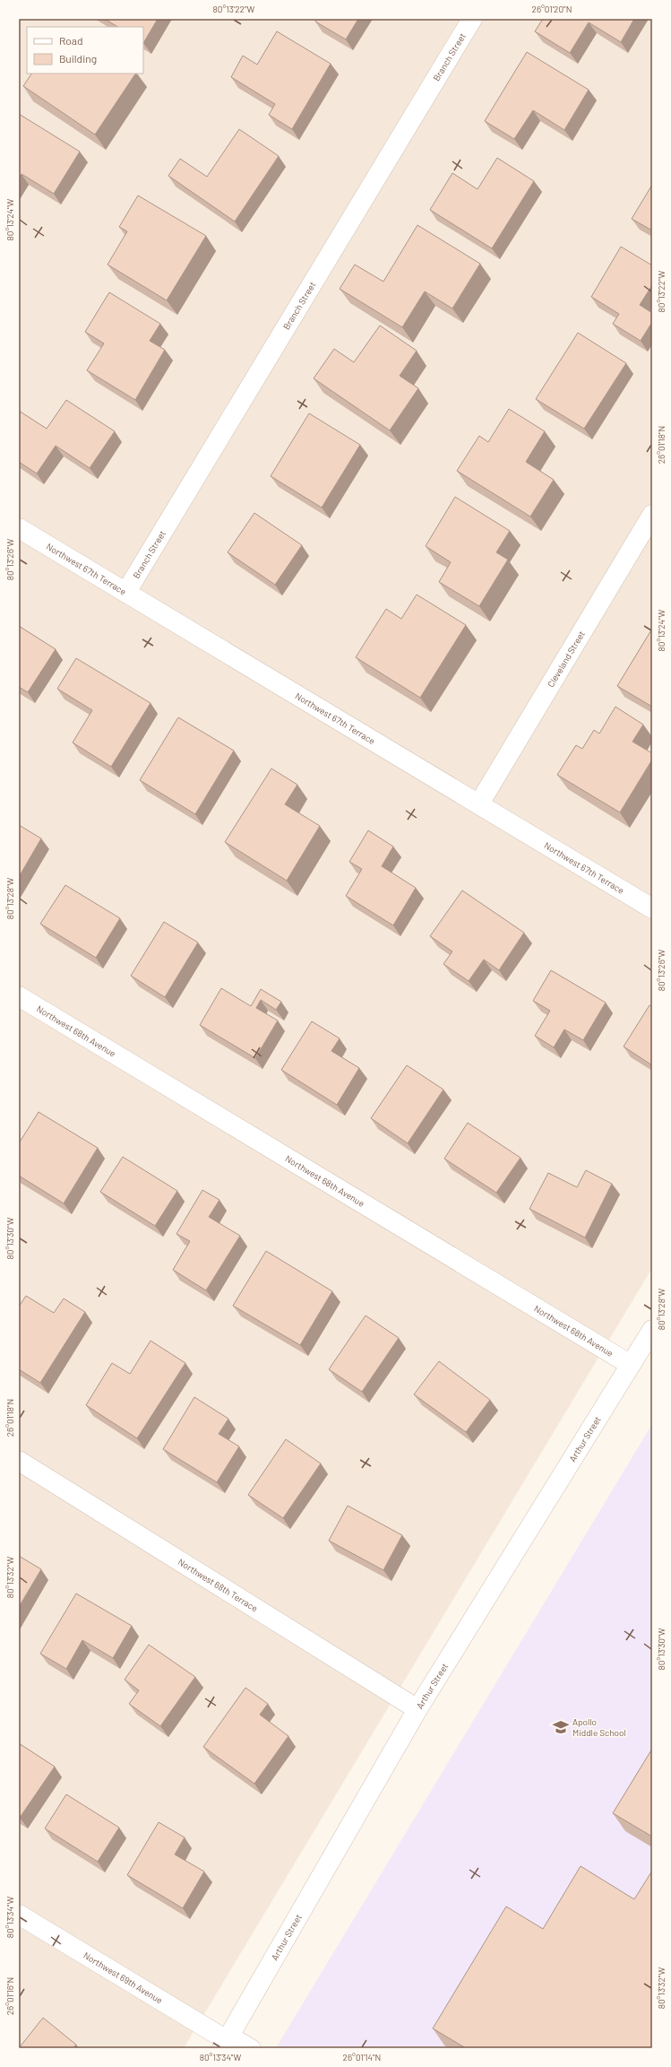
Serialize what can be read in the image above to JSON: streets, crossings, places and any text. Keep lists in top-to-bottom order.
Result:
{
  "streets": {
    "street": [
      "Branch Street",
      "Northwest 67th Terrace",
      "Cleveland Street",
      "Northwest 68th Avenue",
      "Arthur Street",
      "Northwest 68th Terrace",
      "Northwest 69th Avenue"
    ]
  },
  "crossings": [
    ["Branch Street", "Northwest 67th Terrace"],
    ["Northwest 67th Terrace", "Cleveland Street"],
    ["Northwest 68th Avenue", "Arthur Street"],
    ["Arthur Street", "Northwest 68th Terrace"],
    ["Arthur Street", "Northwest 69th Avenue"]
  ],
  "places": {
    "school or university": ["Apollo Middle School"]
  },
  "legend": ["Road", "Building"],
  "coordinates": [
    "80°13'22\"W",
    "26°01'20\"N",
    "80°13'24\"W",
    "26°01'18\"N",
    "80°13'26\"W",
    "80°13'28\"W",
    "80°13'30\"W",
    "80°13'32\"W",
    "80°13'34\"W",
    "26°01'16\"N",
    "26°01'14\"N"
  ]
}
